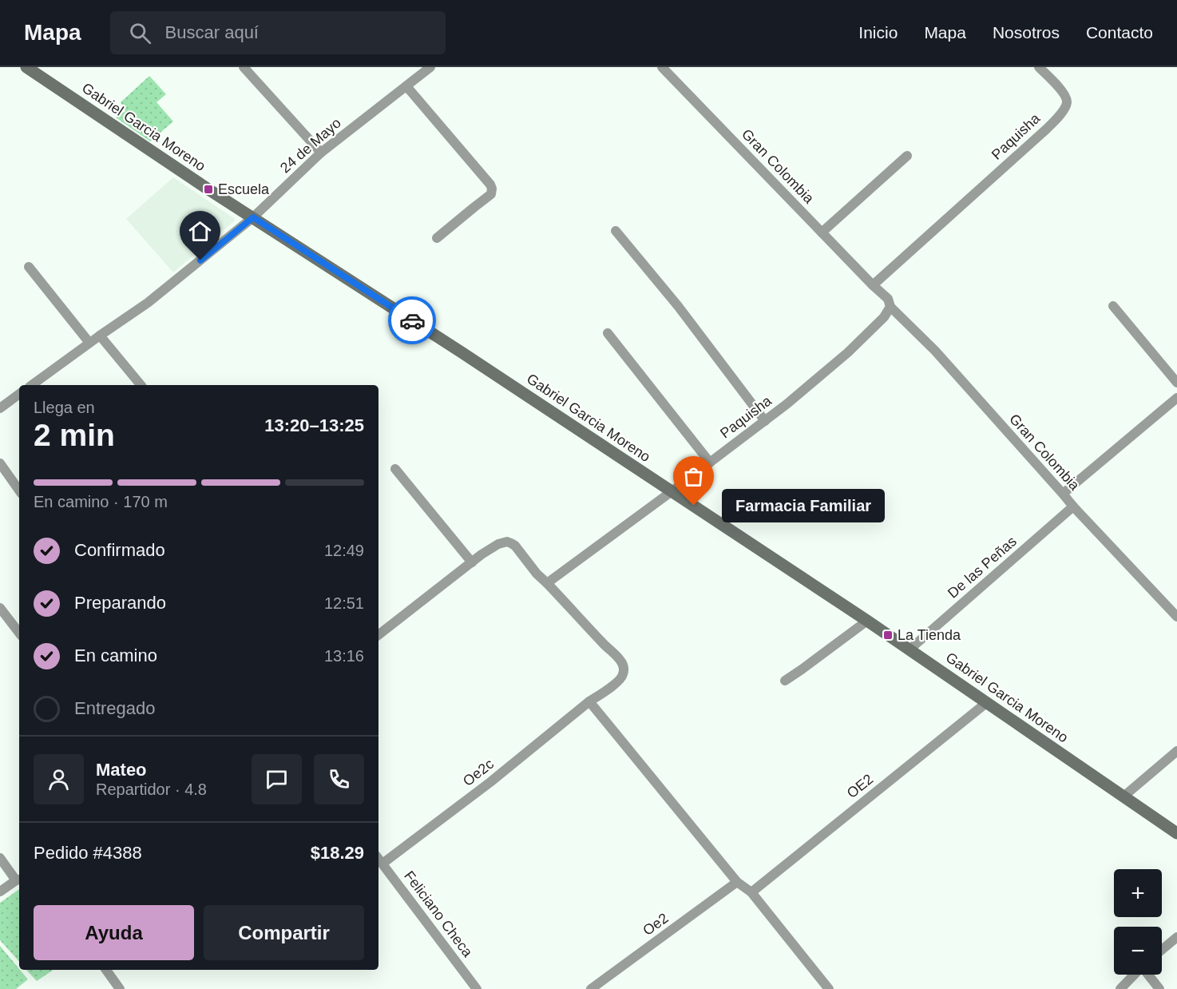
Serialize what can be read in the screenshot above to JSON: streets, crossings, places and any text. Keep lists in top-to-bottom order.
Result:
{
  "streets": {
    "street": [
      "Gabriel Garcia Moreno",
      "Paquisha",
      "24 de Mayo",
      "Gran Colombia",
      "De las Peñas",
      "Oe2c",
      "OE2",
      "Feliciano Checa",
      "Oe2"
    ]
  },
  "crossings": [
    ["Gabriel Garcia Moreno", "Paquisha"],
    ["Gabriel Garcia Moreno", "24 de Mayo"],
    ["Gabriel Garcia Moreno", "De las Peñas"],
    ["Gabriel Garcia Moreno", "OE2"],
    ["Paquisha", "Gran Colombia"],
    ["Paquisha", "Oe2c"],
    ["Gran Colombia", "De las Peñas"]
  ],
  "places": {
    "transit": ["Escuela", "La Tienda"],
    "other": ["Farmacia Familiar"]
  },
  "page": {
    "header": "Mapa",
    "search": "Buscar aquí",
    "nav": [
      "Inicio",
      "Mapa",
      "Nosotros",
      "Contacto"
    ],
    "heading": ["2 min", "Llega en", "13:20–13:25"],
    "panel": [
      "Mateo",
      "Repartidor · 4.8",
      "Pedido #4388",
      "$18.29"
    ],
    "bar": "En camino · 170 m",
    "bubble": "Farmacia Familiar",
    "list": [
      ["Confirmado", "12:49"],
      ["Preparando", "12:51"],
      ["En camino", "13:16"],
      "Entregado"
    ],
    "map_buttons": ["+", "−"],
    "buttons": ["Ayuda", "Compartir"]
  }
}
